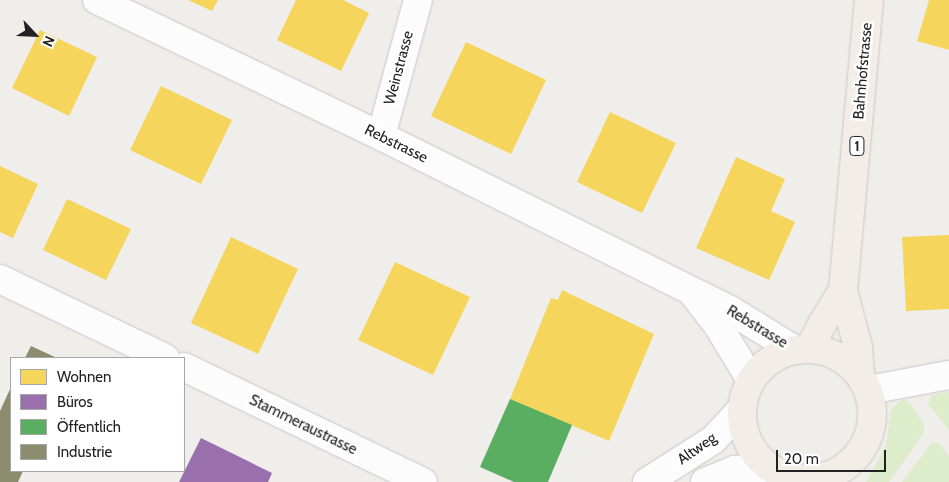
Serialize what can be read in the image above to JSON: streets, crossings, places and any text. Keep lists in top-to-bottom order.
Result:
{
  "streets": {
    "main road": ["Bahnhofstrasse", "1"],
    "street": [
      "Weinstrasse",
      "Rebstrasse",
      "Stammeraustrasse",
      "Altweg"
    ]
  },
  "crossings": [
    ["Weinstrasse", "Rebstrasse"],
    ["Bahnhofstrasse", "Rebstrasse"],
    ["Bahnhofstrasse", "Altweg"],
    ["Rebstrasse", "Altweg"]
  ],
  "legend": [
    "Wohnen",
    "Büros",
    "Öffentlich",
    "Industrie"
  ],
  "scale_bar": "20 m",
  "north": "bottom right"
}
